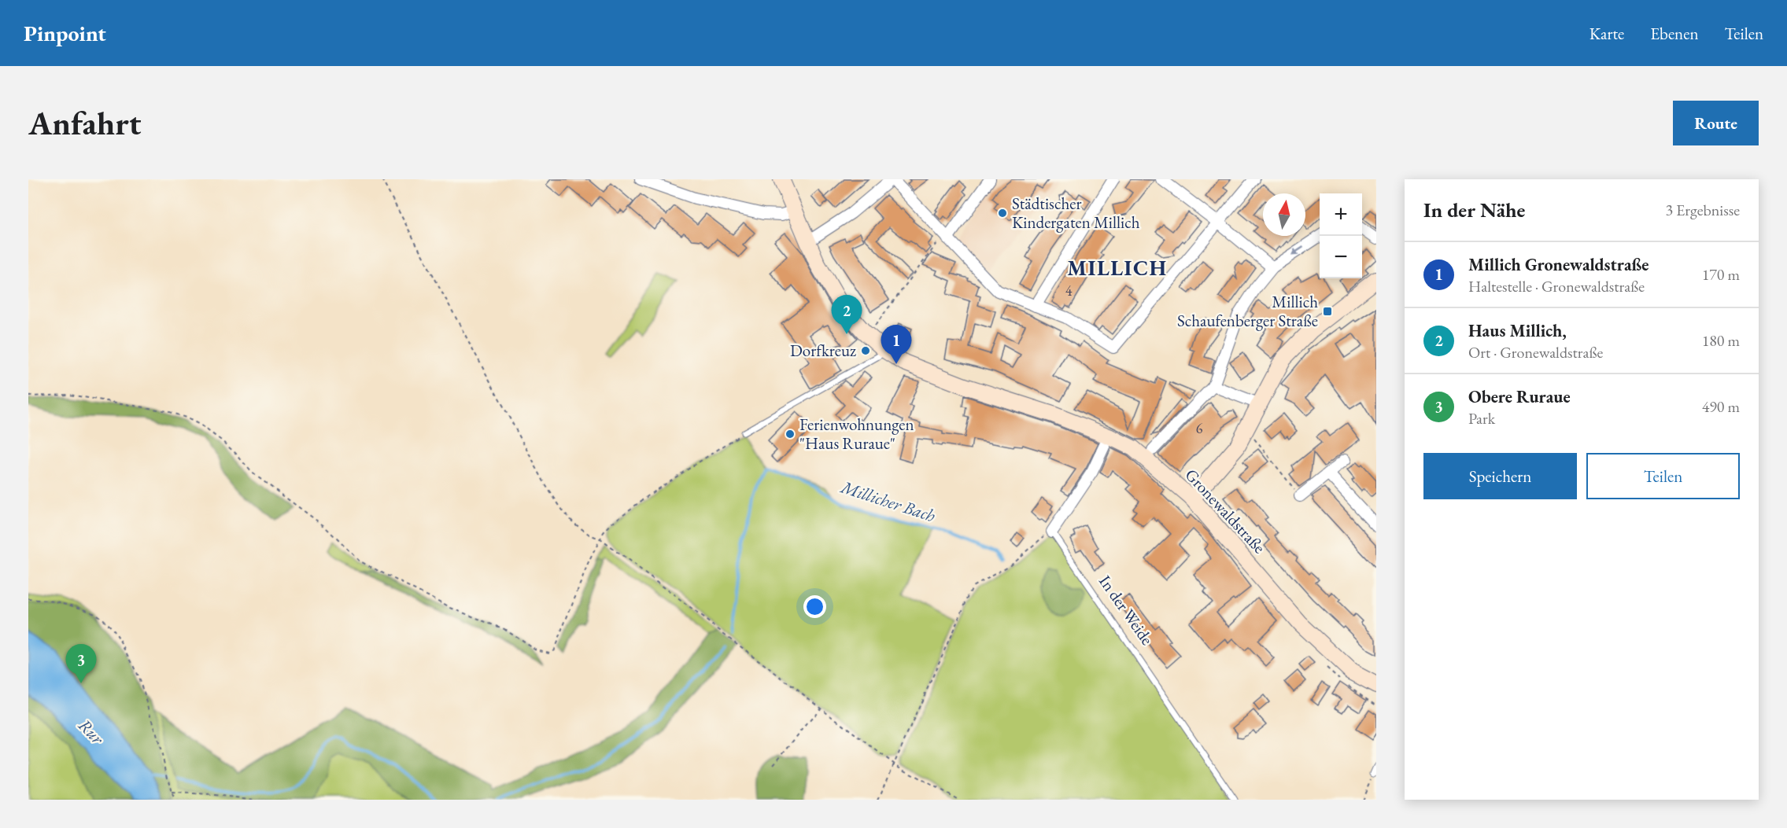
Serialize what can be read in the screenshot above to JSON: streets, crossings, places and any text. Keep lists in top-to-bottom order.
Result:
{
  "streets": {
    "main road": ["Gronewaldstraße"],
    "lane": ["In der Weide"]
  },
  "districts": ["MILLICH"],
  "water": ["Millicher Bach", "Rur"],
  "places": {
    "other": ["Städtischer Kindergaten Millich", "Dorfkreuz", "Ferienwohnungen \"Haus Ruraue\""],
    "transit": ["Millich Schaufenberger Straße"]
  },
  "house_numbers": ["4", "6"],
  "north": "top",
  "page": {
    "header": "Pinpoint",
    "nav": ["Karte", "Ebenen", "Teilen"],
    "buttons": [
      "Route",
      ["Speichern", "Teilen"]
    ],
    "title": "Anfahrt",
    "heading": ["In der Nähe", "3 Ergebnisse"],
    "map_buttons": ["+", "−"],
    "list": [
      {
        "mark": "1",
        "name": "Millich Gronewaldstraße",
        "note": "Haltestelle · Gronewaldstraße",
        "value": "170 m"
      },
      {
        "mark": "2",
        "name": "Haus Millich,",
        "note": "Ort · Gronewaldstraße",
        "value": "180 m"
      },
      {
        "mark": "3",
        "name": "Obere Ruraue",
        "note": "Park",
        "value": "490 m"
      }
    ],
    "pins": ["2", "1", "3"]
  }
}
